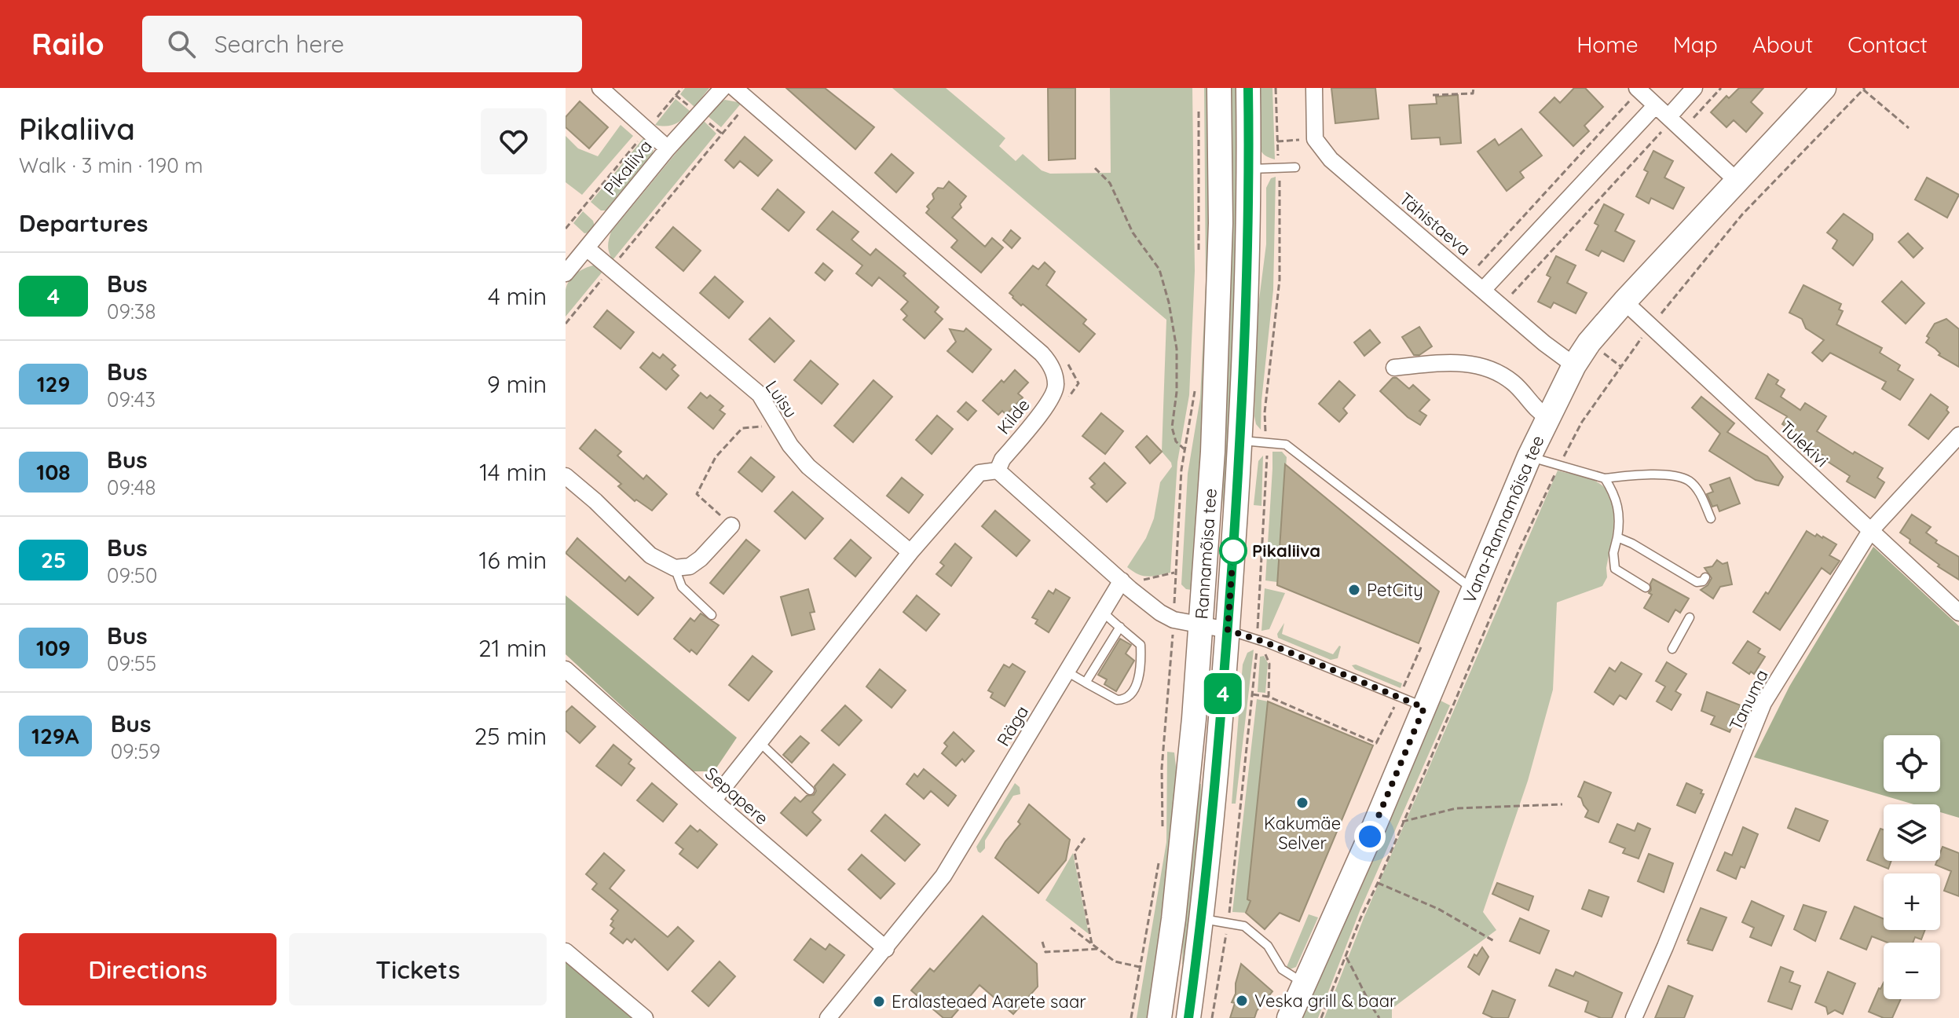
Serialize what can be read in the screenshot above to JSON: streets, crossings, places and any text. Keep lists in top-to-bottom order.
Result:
{
  "streets": {
    "main road": ["Vana-Rannamõisa tee", "Rannamõisa tee"],
    "street": [
      "Pikaliiva",
      "Tähistaeva",
      "Luisu",
      "Kilde",
      "Tulekivi",
      "Tanuma",
      "Räga",
      "Sepapere"
    ]
  },
  "crossings": [
    ["Pikaliiva", "Luisu"],
    ["Tähistaeva", "Vana-Rannamõisa tee"],
    ["Tulekivi", "Vana-Rannamõisa tee"],
    ["Tulekivi", "Tanuma"],
    ["Räga", "Sepapere"]
  ],
  "places": [
    "Pikaliiva",
    "PetCity",
    "Kakumäe Selver",
    "Veska grill & baar",
    "Eralasteaed Aarete saar"
  ],
  "lines": ["bus line 4"],
  "page": {
    "header": "Railo",
    "search": "Search here",
    "nav": [
      "Home",
      "Map",
      "About",
      "Contact"
    ],
    "heading": [
      ["Pikaliiva", "Walk · 3 min · 190 m"],
      "Departures"
    ],
    "on_map": "4",
    "list": [
      {
        "mark": "4",
        "name": "Bus",
        "note": "09:38",
        "value": "4 min"
      },
      {
        "mark": "129",
        "name": "Bus",
        "note": "09:43",
        "value": "9 min"
      },
      {
        "mark": "108",
        "name": "Bus",
        "note": "09:48",
        "value": "14 min"
      },
      {
        "mark": "25",
        "name": "Bus",
        "note": "09:50",
        "value": "16 min"
      },
      {
        "mark": "109",
        "name": "Bus",
        "note": "09:55",
        "value": "21 min"
      },
      {
        "mark": "129A",
        "name": "Bus",
        "note": "09:59",
        "value": "25 min"
      }
    ],
    "map_buttons": ["+", "−"],
    "buttons": ["Directions", "Tickets"]
  }
}
